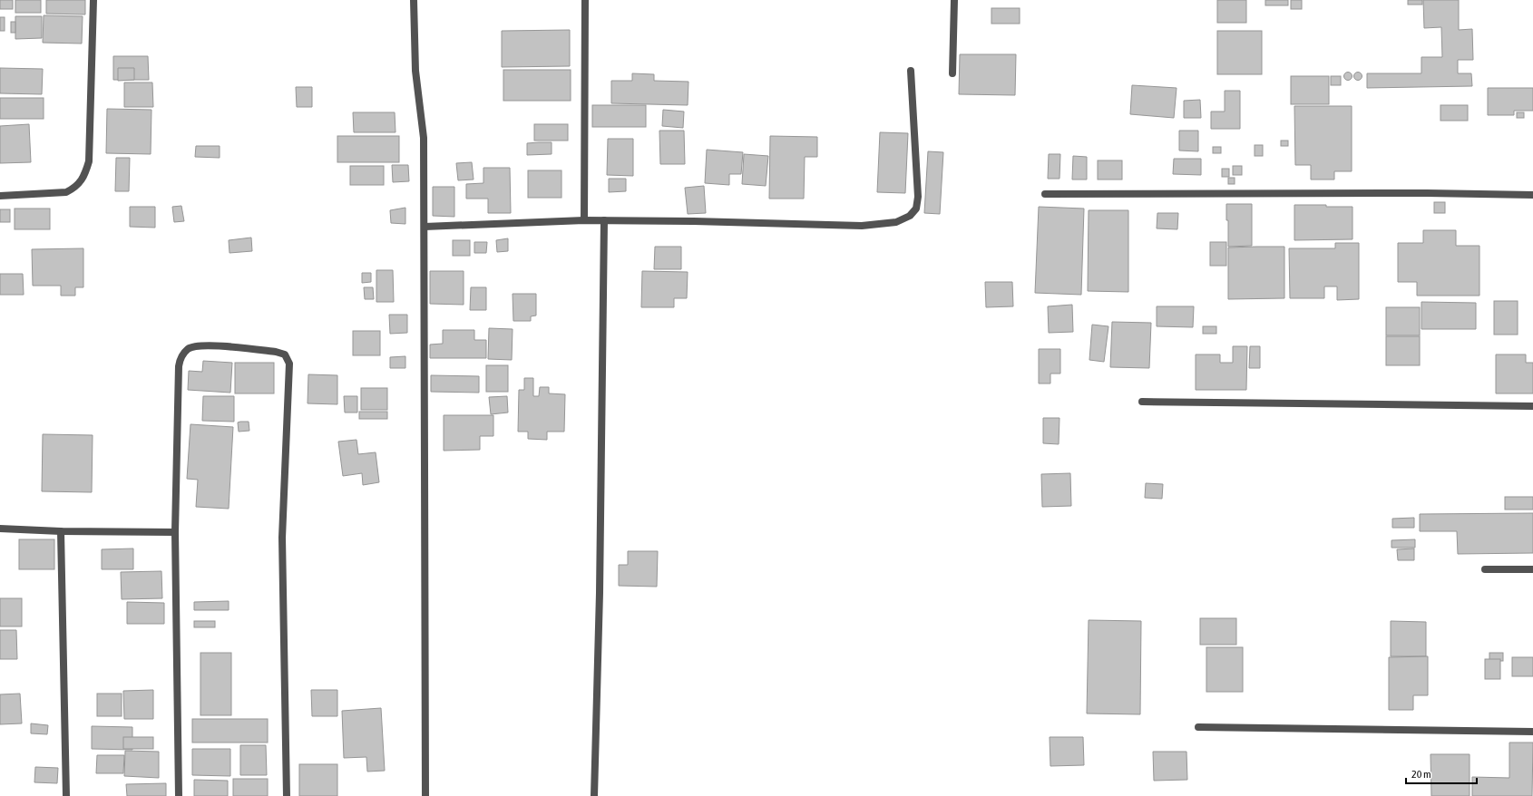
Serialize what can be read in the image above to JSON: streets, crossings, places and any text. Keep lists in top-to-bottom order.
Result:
{
  "scale_bar": "20 m"
}
